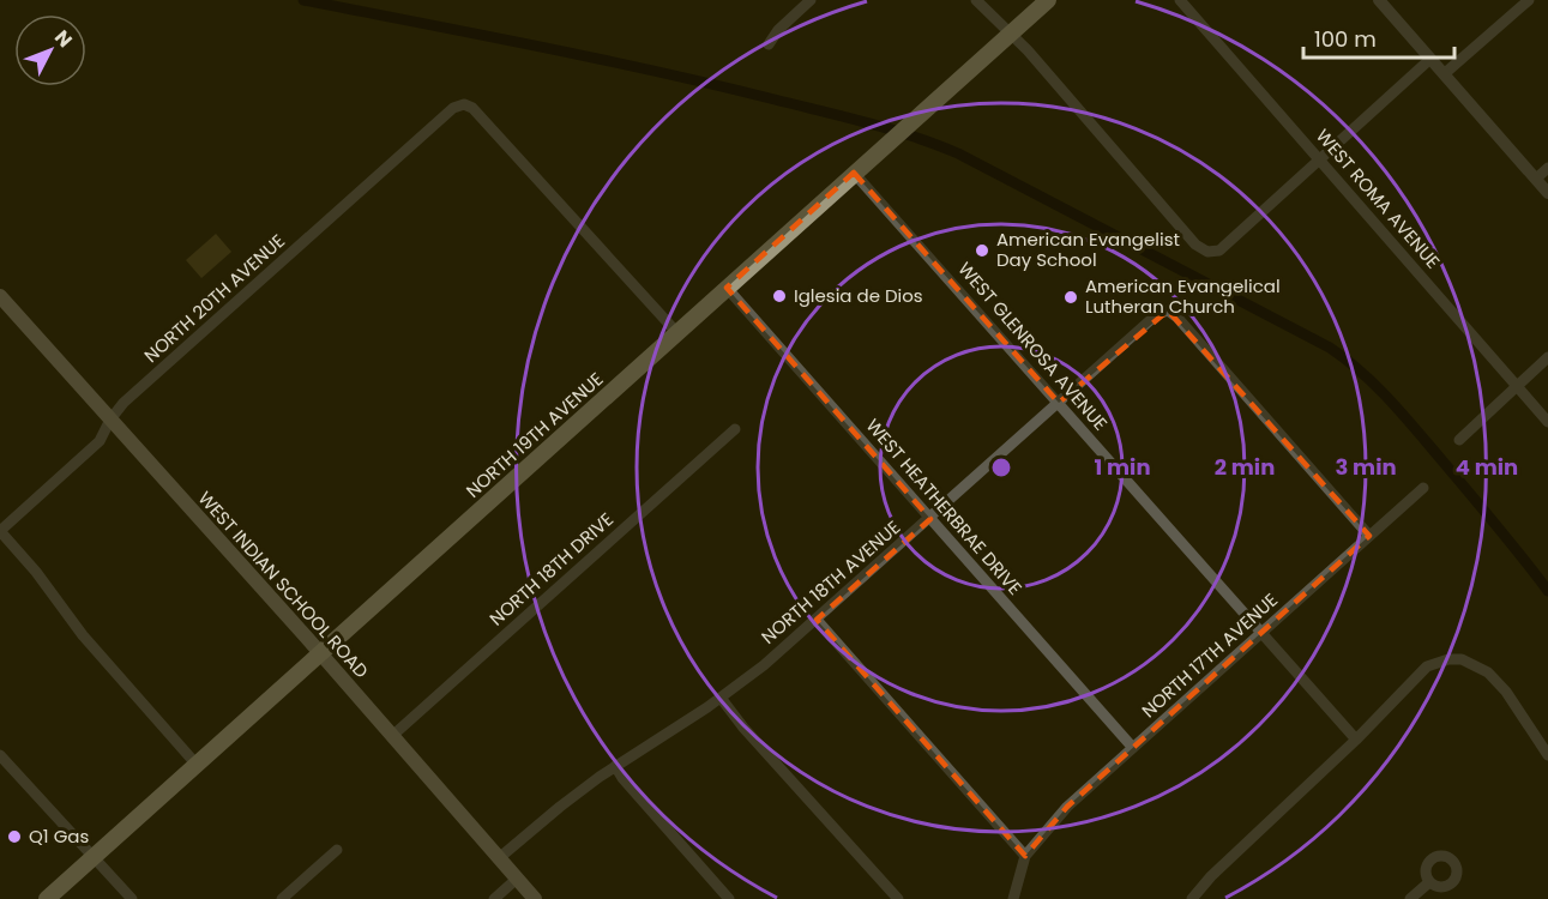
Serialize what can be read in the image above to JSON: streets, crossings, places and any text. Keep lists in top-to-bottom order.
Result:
{
  "streets": {
    "main road": ["NORTH 19TH AVENUE", "WEST INDIAN SCHOOL ROAD"],
    "street": [
      "WEST ROMA AVENUE",
      "NORTH 20TH AVENUE",
      "WEST GLENROSA AVENUE",
      "WEST HEATHERBRAE DRIVE",
      "NORTH 18TH DRIVE",
      "NORTH 18TH AVENUE",
      "NORTH 17TH AVENUE"
    ]
  },
  "crossings": [
    ["NORTH 20TH AVENUE", "NORTH 19TH AVENUE"],
    ["NORTH 20TH AVENUE", "WEST INDIAN SCHOOL ROAD"],
    ["WEST GLENROSA AVENUE", "NORTH 19TH AVENUE"],
    ["WEST GLENROSA AVENUE", "NORTH 18TH AVENUE"],
    ["WEST GLENROSA AVENUE", "NORTH 17TH AVENUE"],
    ["NORTH 19TH AVENUE", "WEST HEATHERBRAE DRIVE"],
    ["NORTH 19TH AVENUE", "WEST INDIAN SCHOOL ROAD"],
    ["WEST HEATHERBRAE DRIVE", "NORTH 18TH AVENUE"],
    ["WEST HEATHERBRAE DRIVE", "NORTH 17TH AVENUE"],
    ["NORTH 18TH DRIVE", "WEST INDIAN SCHOOL ROAD"],
    ["NORTH 18TH AVENUE", "WEST INDIAN SCHOOL ROAD"],
    ["NORTH 18TH AVENUE", "NORTH 17TH AVENUE"]
  ],
  "places": [
    "American Evangelist Day School",
    "Iglesia de Dios",
    "American Evangelical Lutheran Church",
    "Q1 Gas"
  ],
  "scale_bar": "100 m",
  "north": "top right",
  "rings": [
    "1 min",
    "2 min",
    "3 min",
    "4 min"
  ]
}
